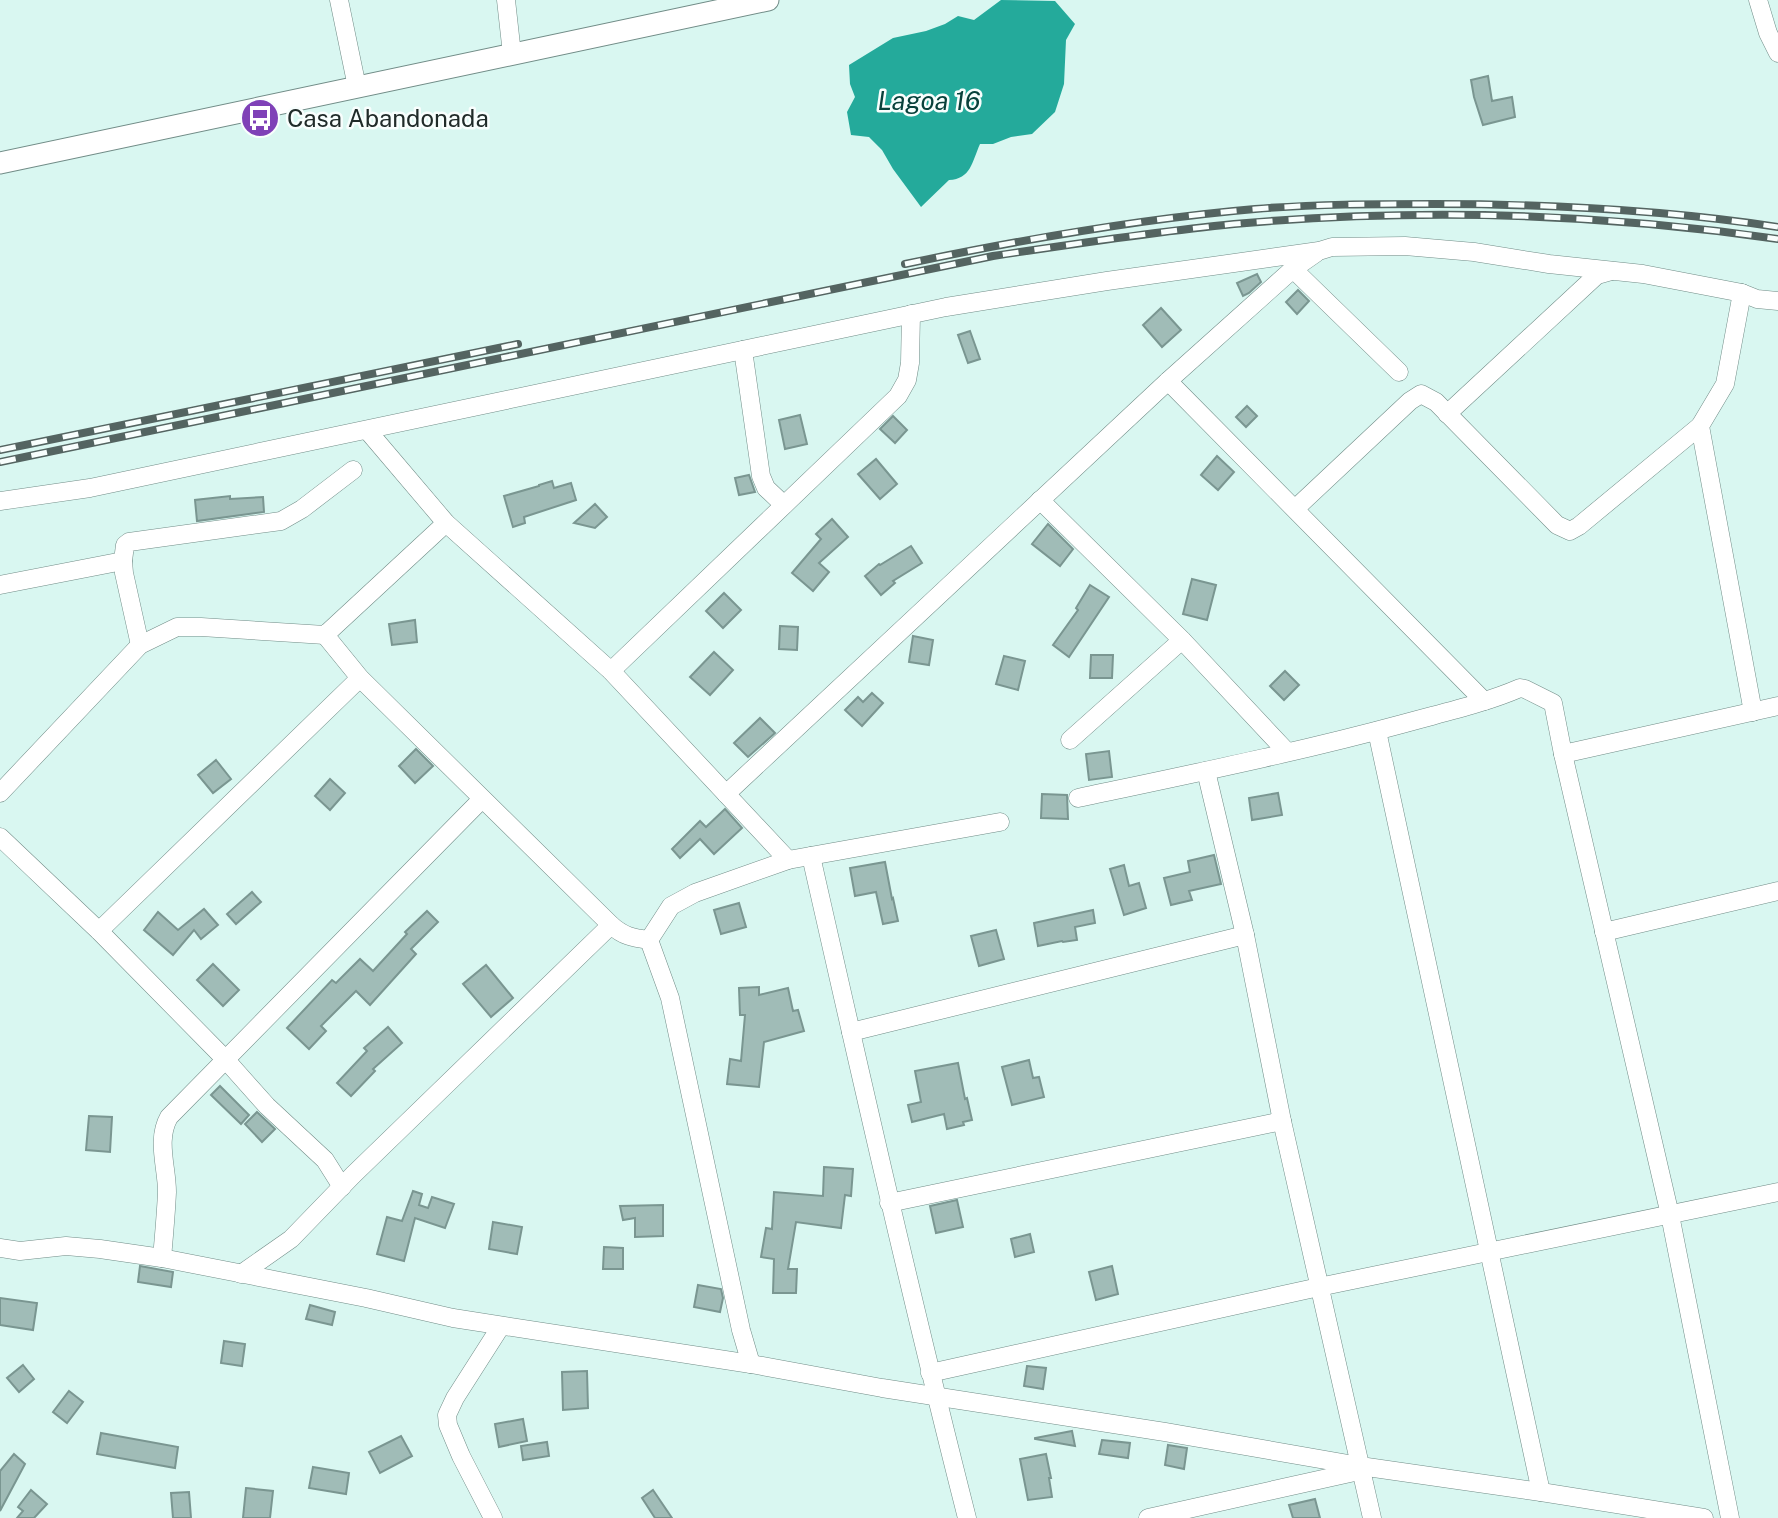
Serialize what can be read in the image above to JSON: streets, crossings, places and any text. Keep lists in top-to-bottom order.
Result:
{
  "water": ["Lagoa 16"],
  "places": {
    "bus stop": ["Casa Abandonada"]
  }
}
